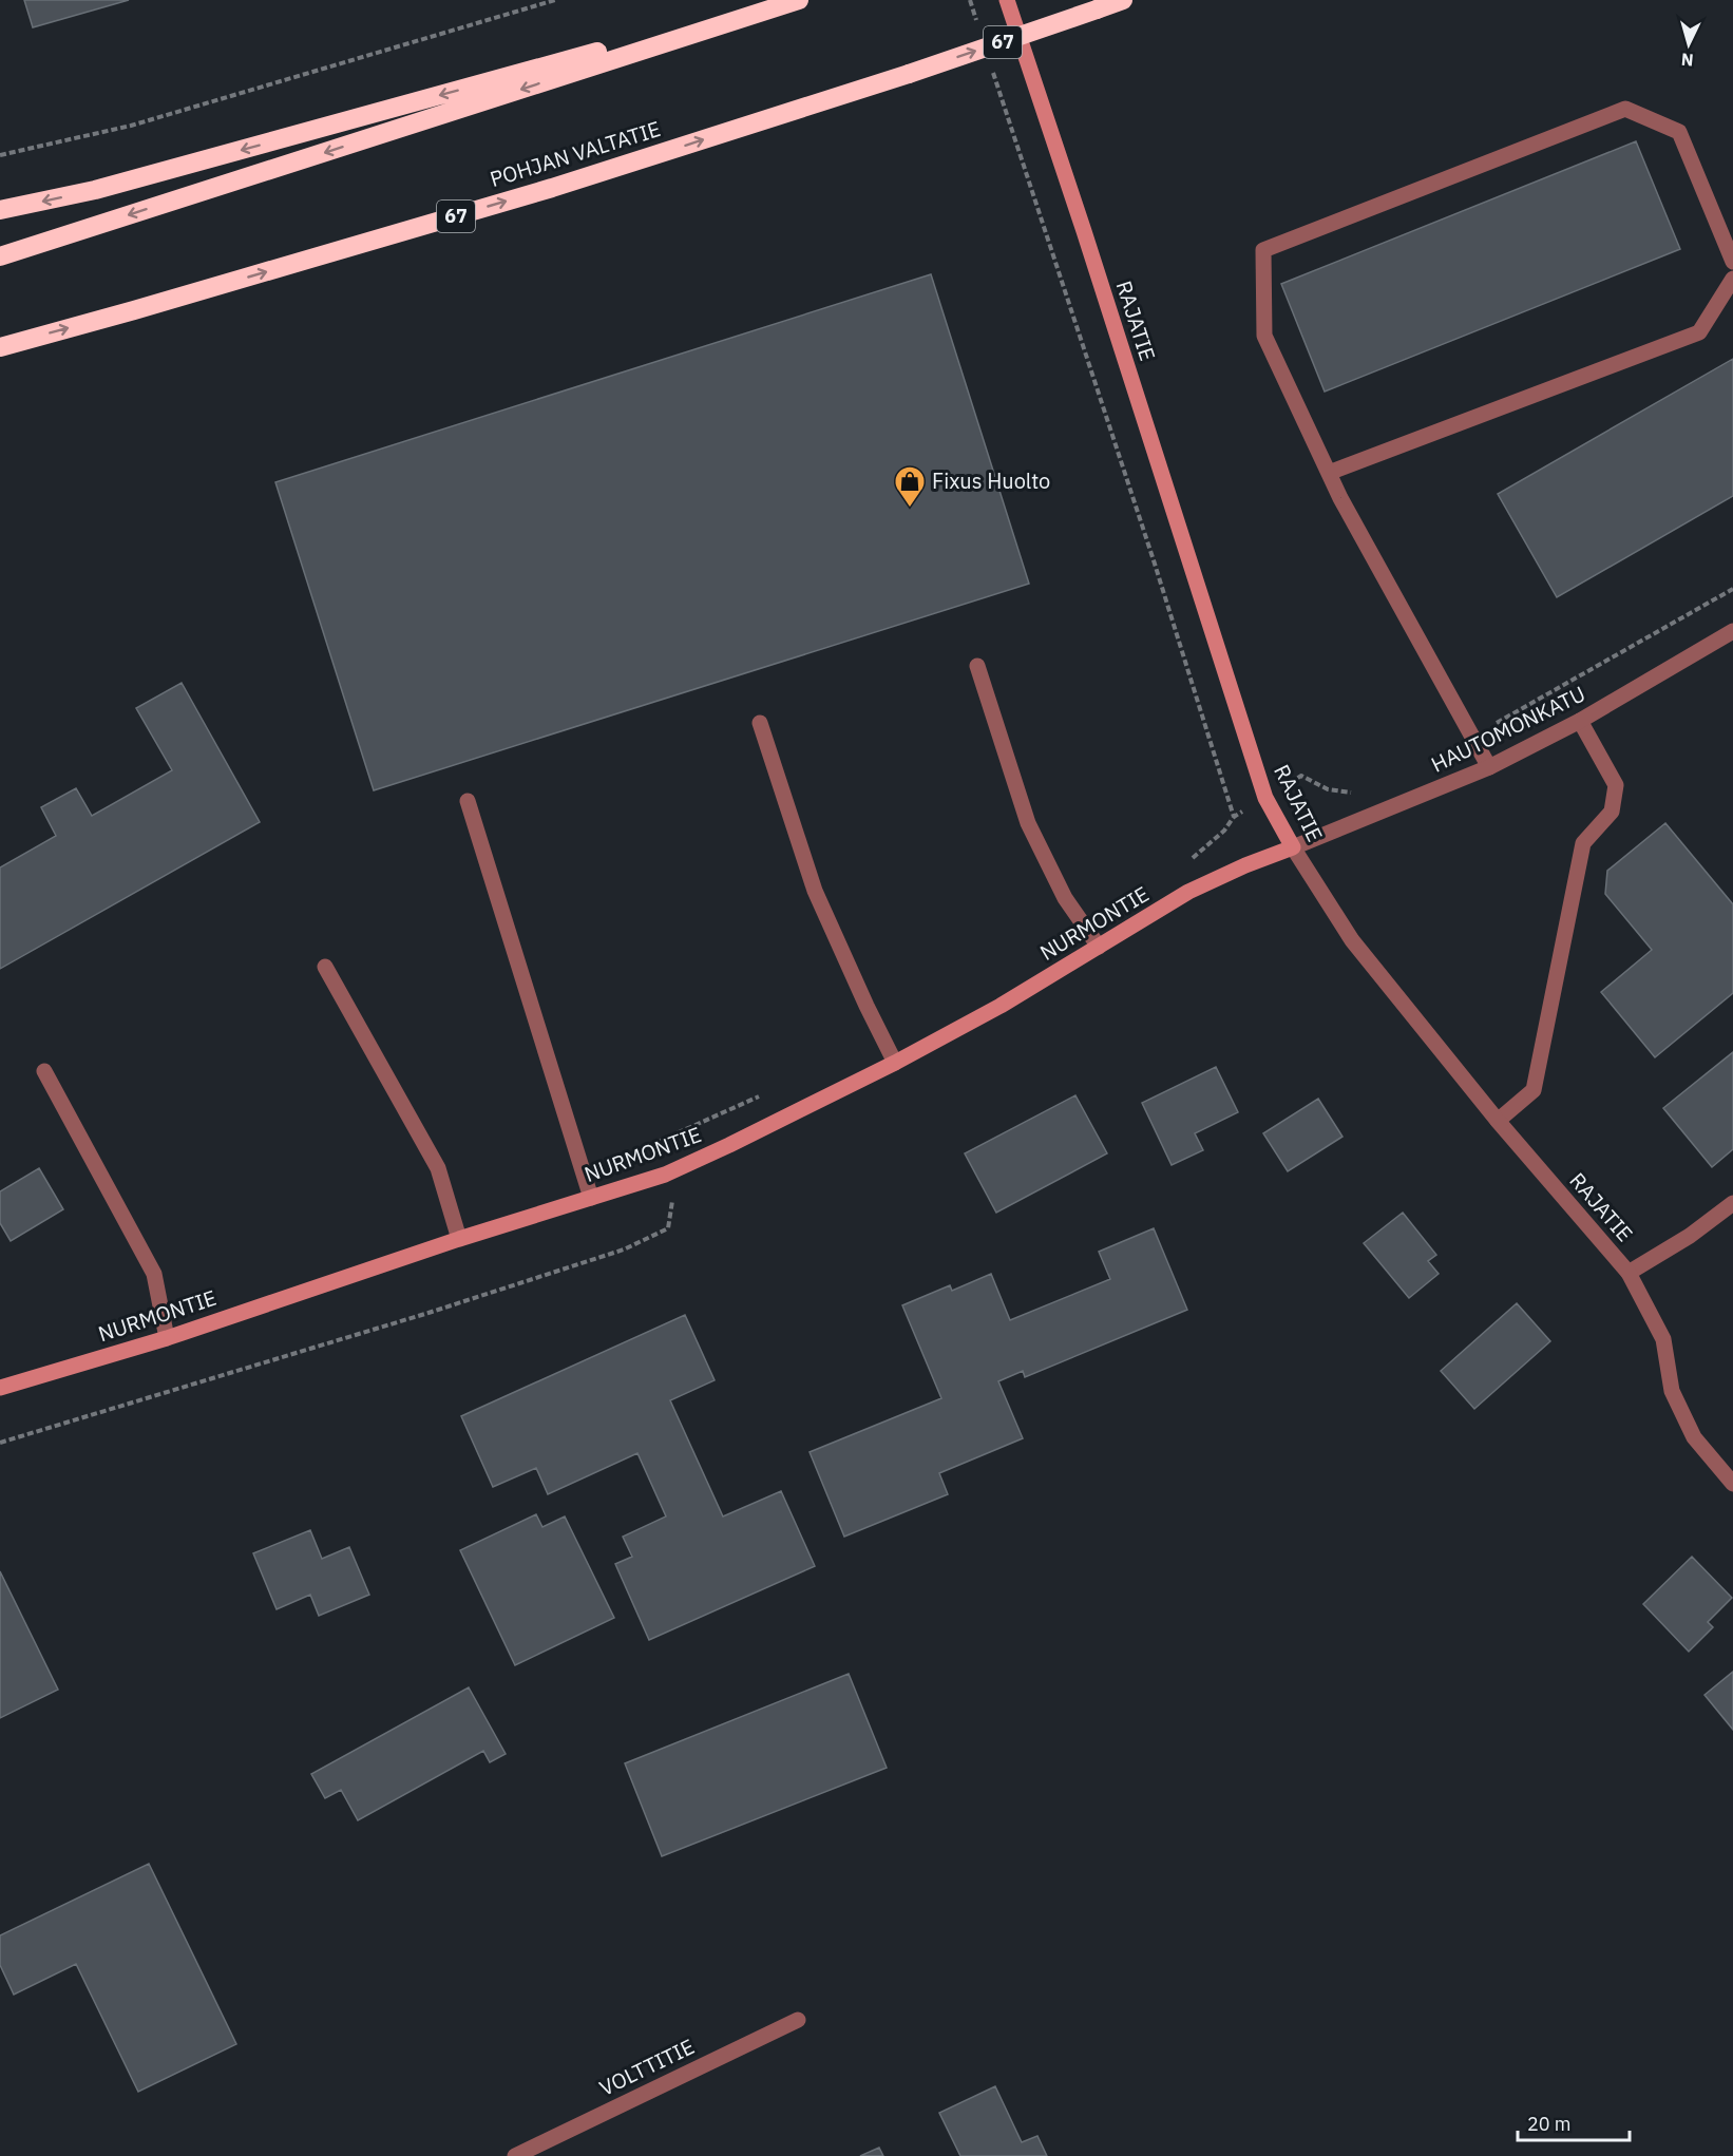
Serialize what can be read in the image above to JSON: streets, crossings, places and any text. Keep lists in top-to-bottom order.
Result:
{
  "streets": {
    "highway": ["67", "POHJAN VALTATIE"],
    "street": [
      "RAJATIE",
      "HAUTOMONKATU",
      "NURMONTIE",
      "VOLTTITIE"
    ]
  },
  "crossings": [
    ["RAJATIE", "HAUTOMONKATU"],
    ["RAJATIE", "NURMONTIE"],
    ["HAUTOMONKATU", "NURMONTIE"]
  ],
  "places": {
    "shop": ["Fixus Huolto"]
  },
  "scale_bar": "20 m",
  "north": "bottom"
}
